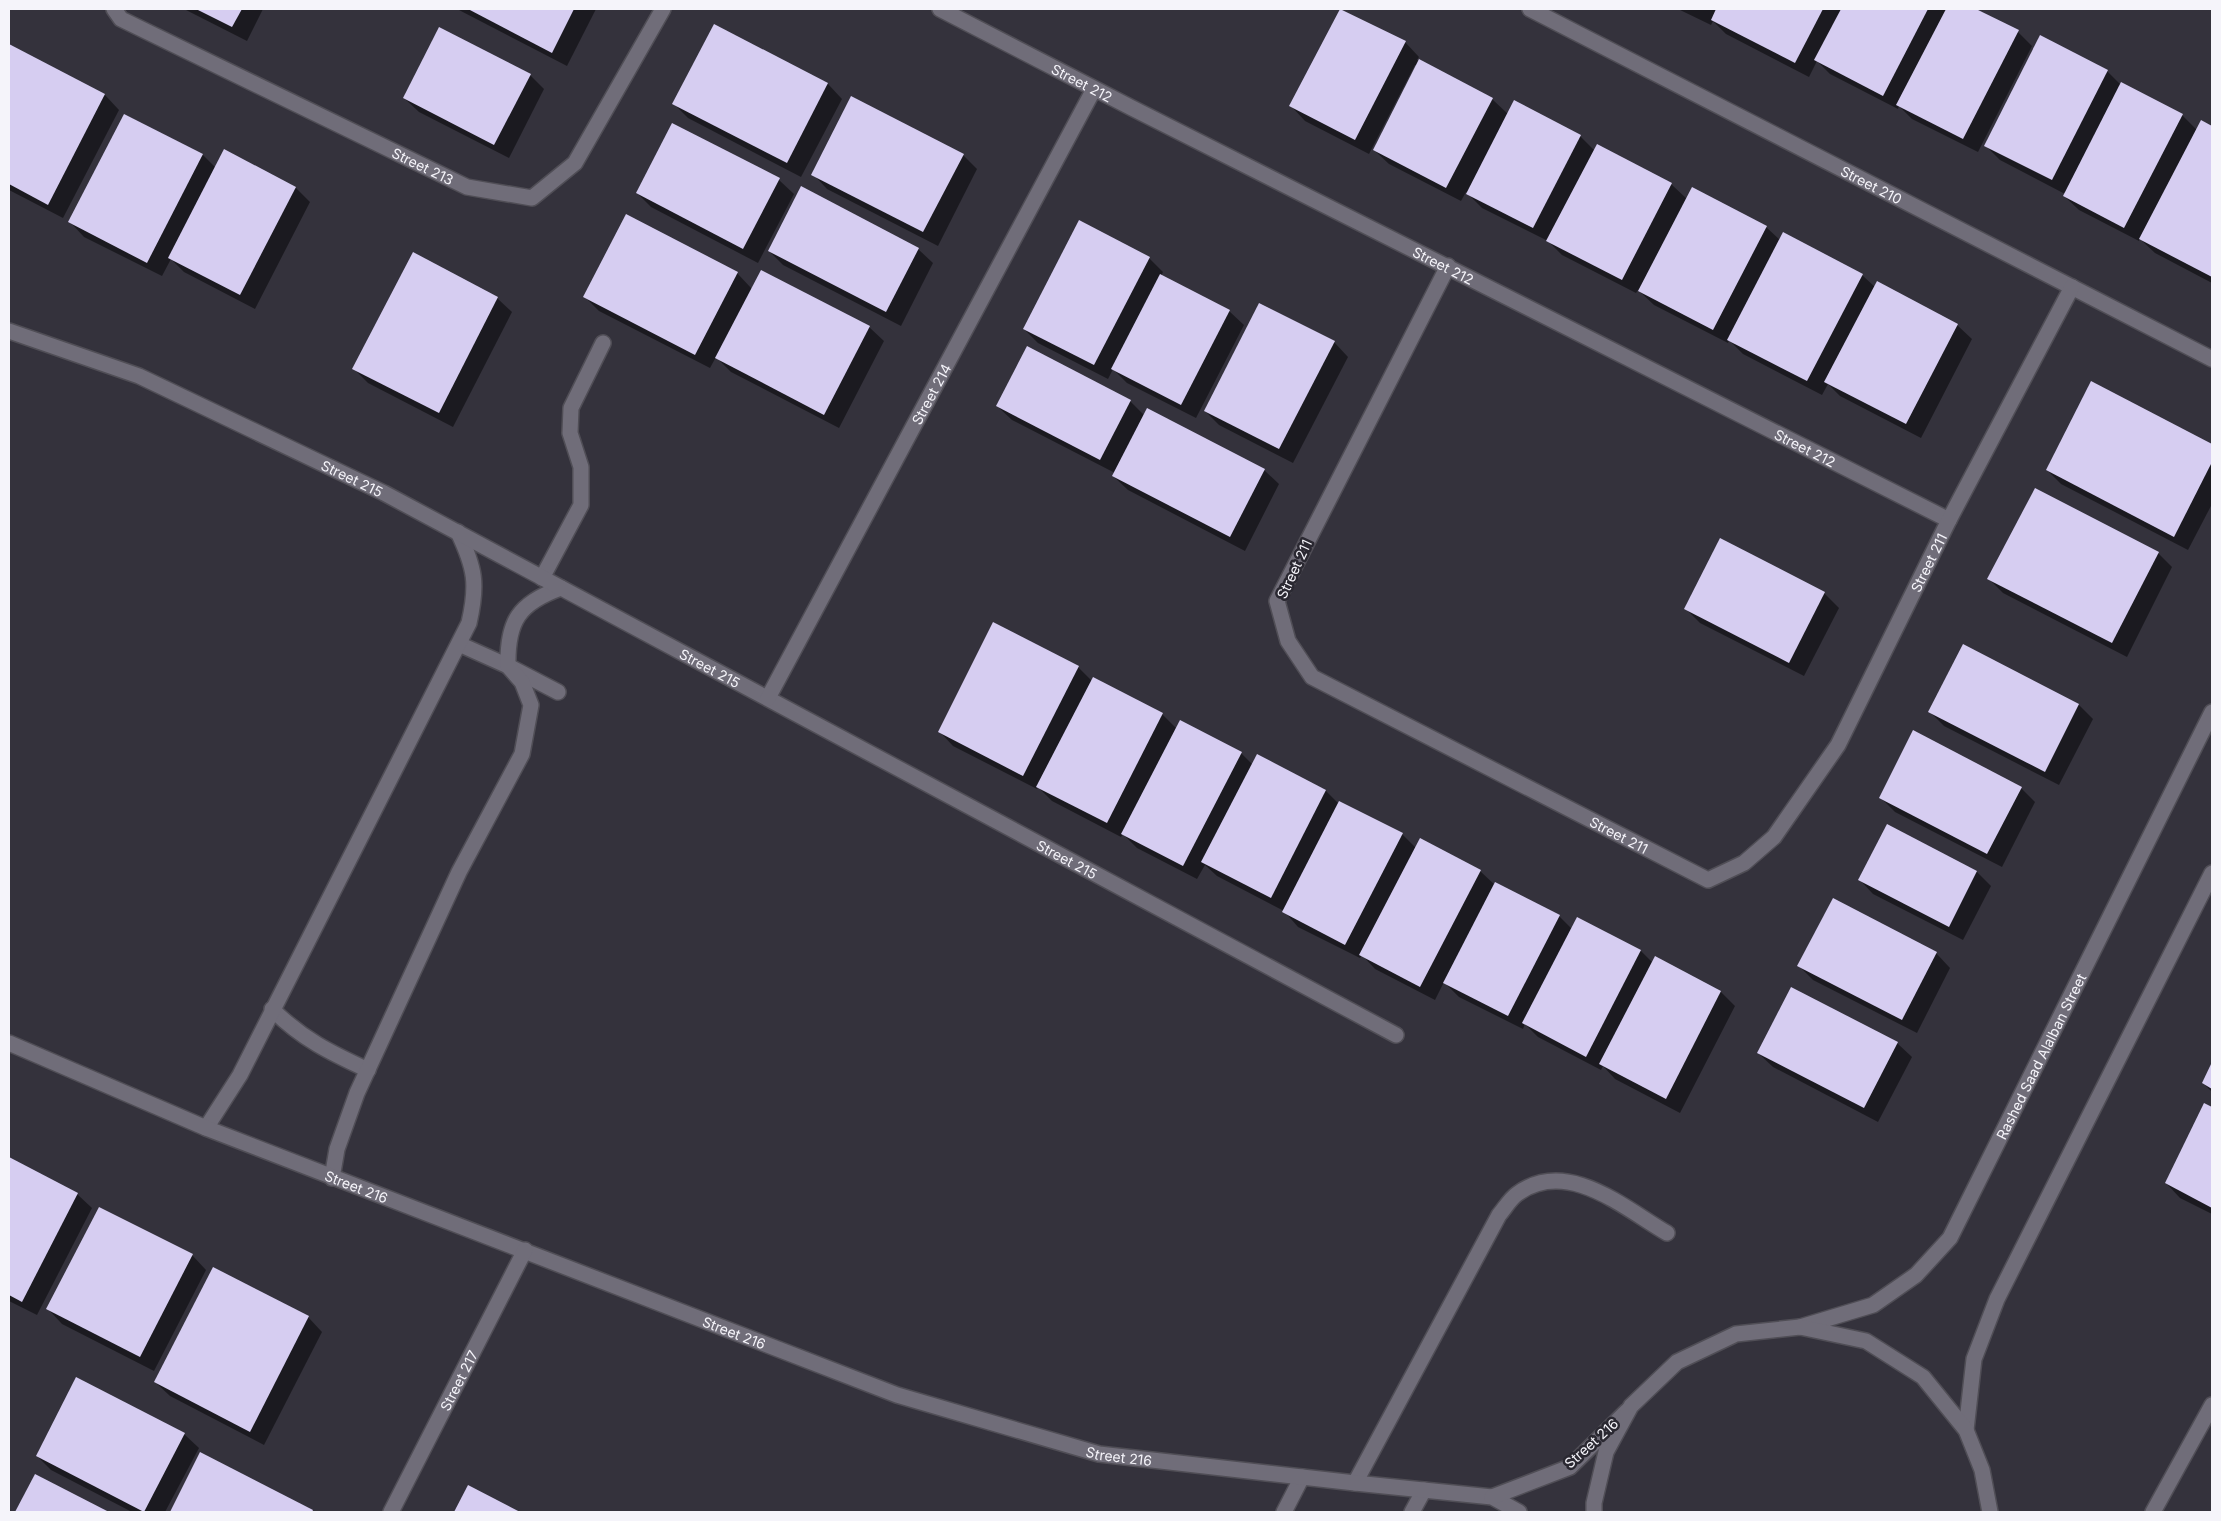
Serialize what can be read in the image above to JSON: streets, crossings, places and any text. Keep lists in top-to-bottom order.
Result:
{
  "streets": {
    "street": [
      "Street 212",
      "Street 213",
      "Street 210",
      "Street 214",
      "Street 215",
      "Street 211",
      "Rashed Saad Alalban Street",
      "Street 216",
      "Street 217"
    ]
  },
  "crossings": [
    ["Street 212", "Street 214"],
    ["Street 212", "Street 211"],
    ["Street 210", "Street 211"],
    ["Street 214", "Street 215"],
    ["Rashed Saad Alalban Street", "Street 216"],
    ["Street 216", "Street 217"]
  ]
}
